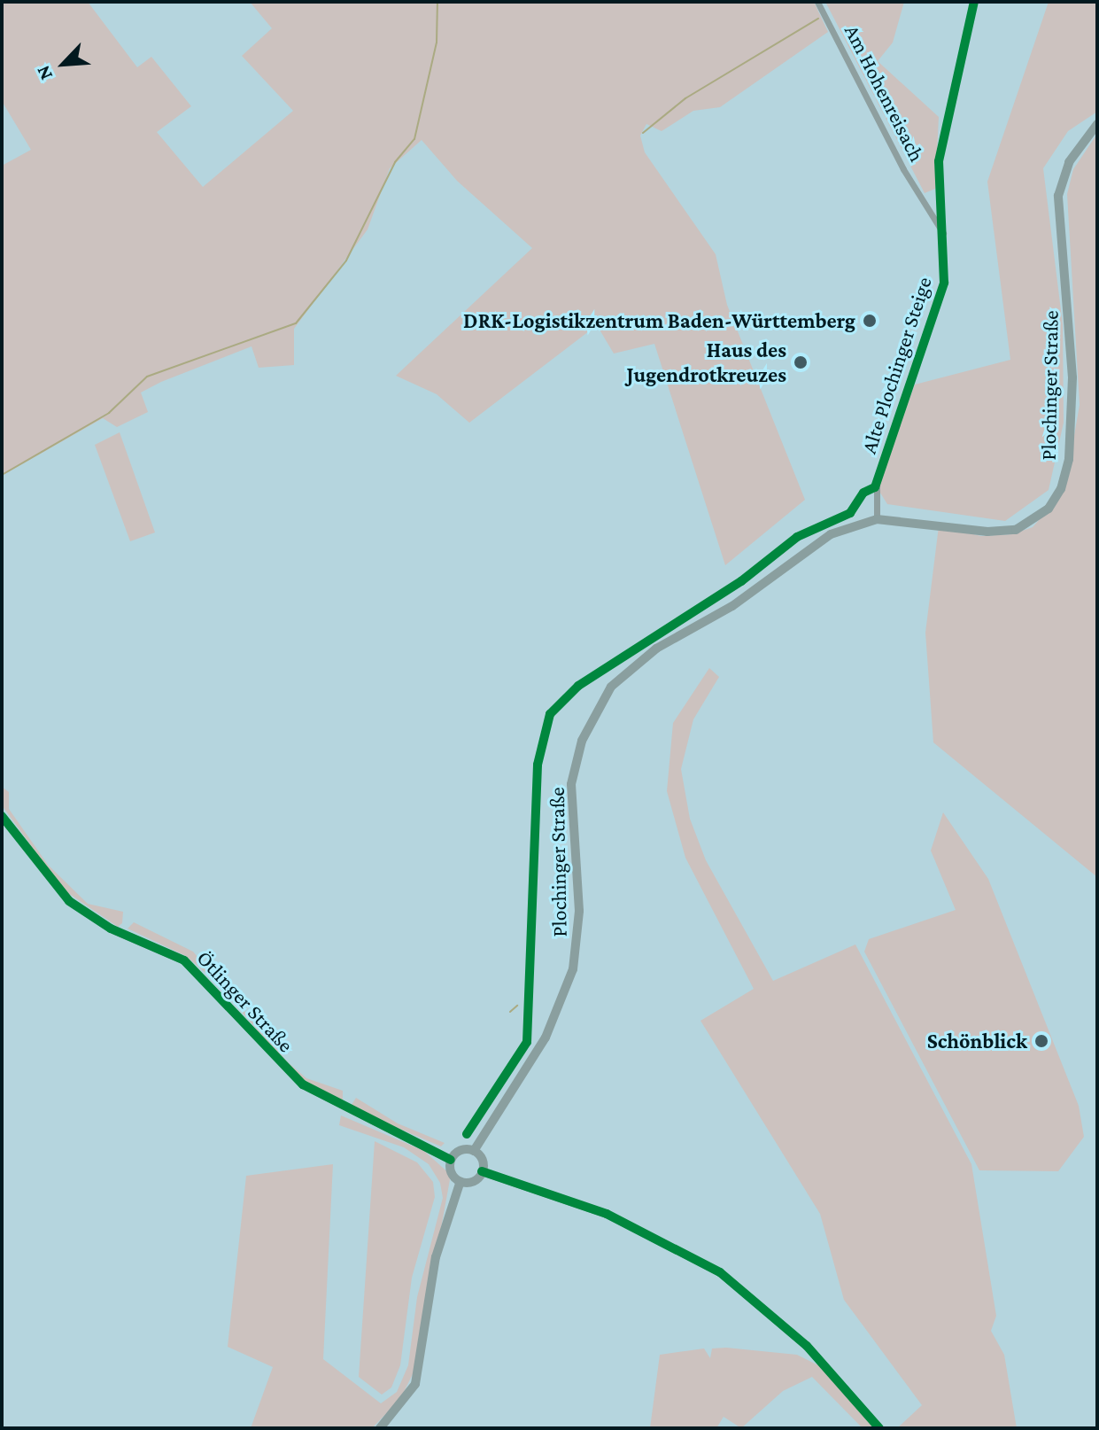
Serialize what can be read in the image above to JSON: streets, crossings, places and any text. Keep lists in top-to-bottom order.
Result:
{
  "streets": {
    "main road": ["Plochinger Straße"],
    "street": ["Am Hohenreisach", "Alte Plochinger Steige", "Ötlinger Straße"]
  },
  "crossings": [
    ["Am Hohenreisach", "Alte Plochinger Steige"],
    ["Alte Plochinger Steige", "Plochinger Straße"],
    ["Plochinger Straße", "Ötlinger Straße"]
  ],
  "places": ["DRK-Logistikzentrum Baden-Württemberg", "Haus des Jugendrotkreuzes", "Schönblick"],
  "north": "bottom left"
}
